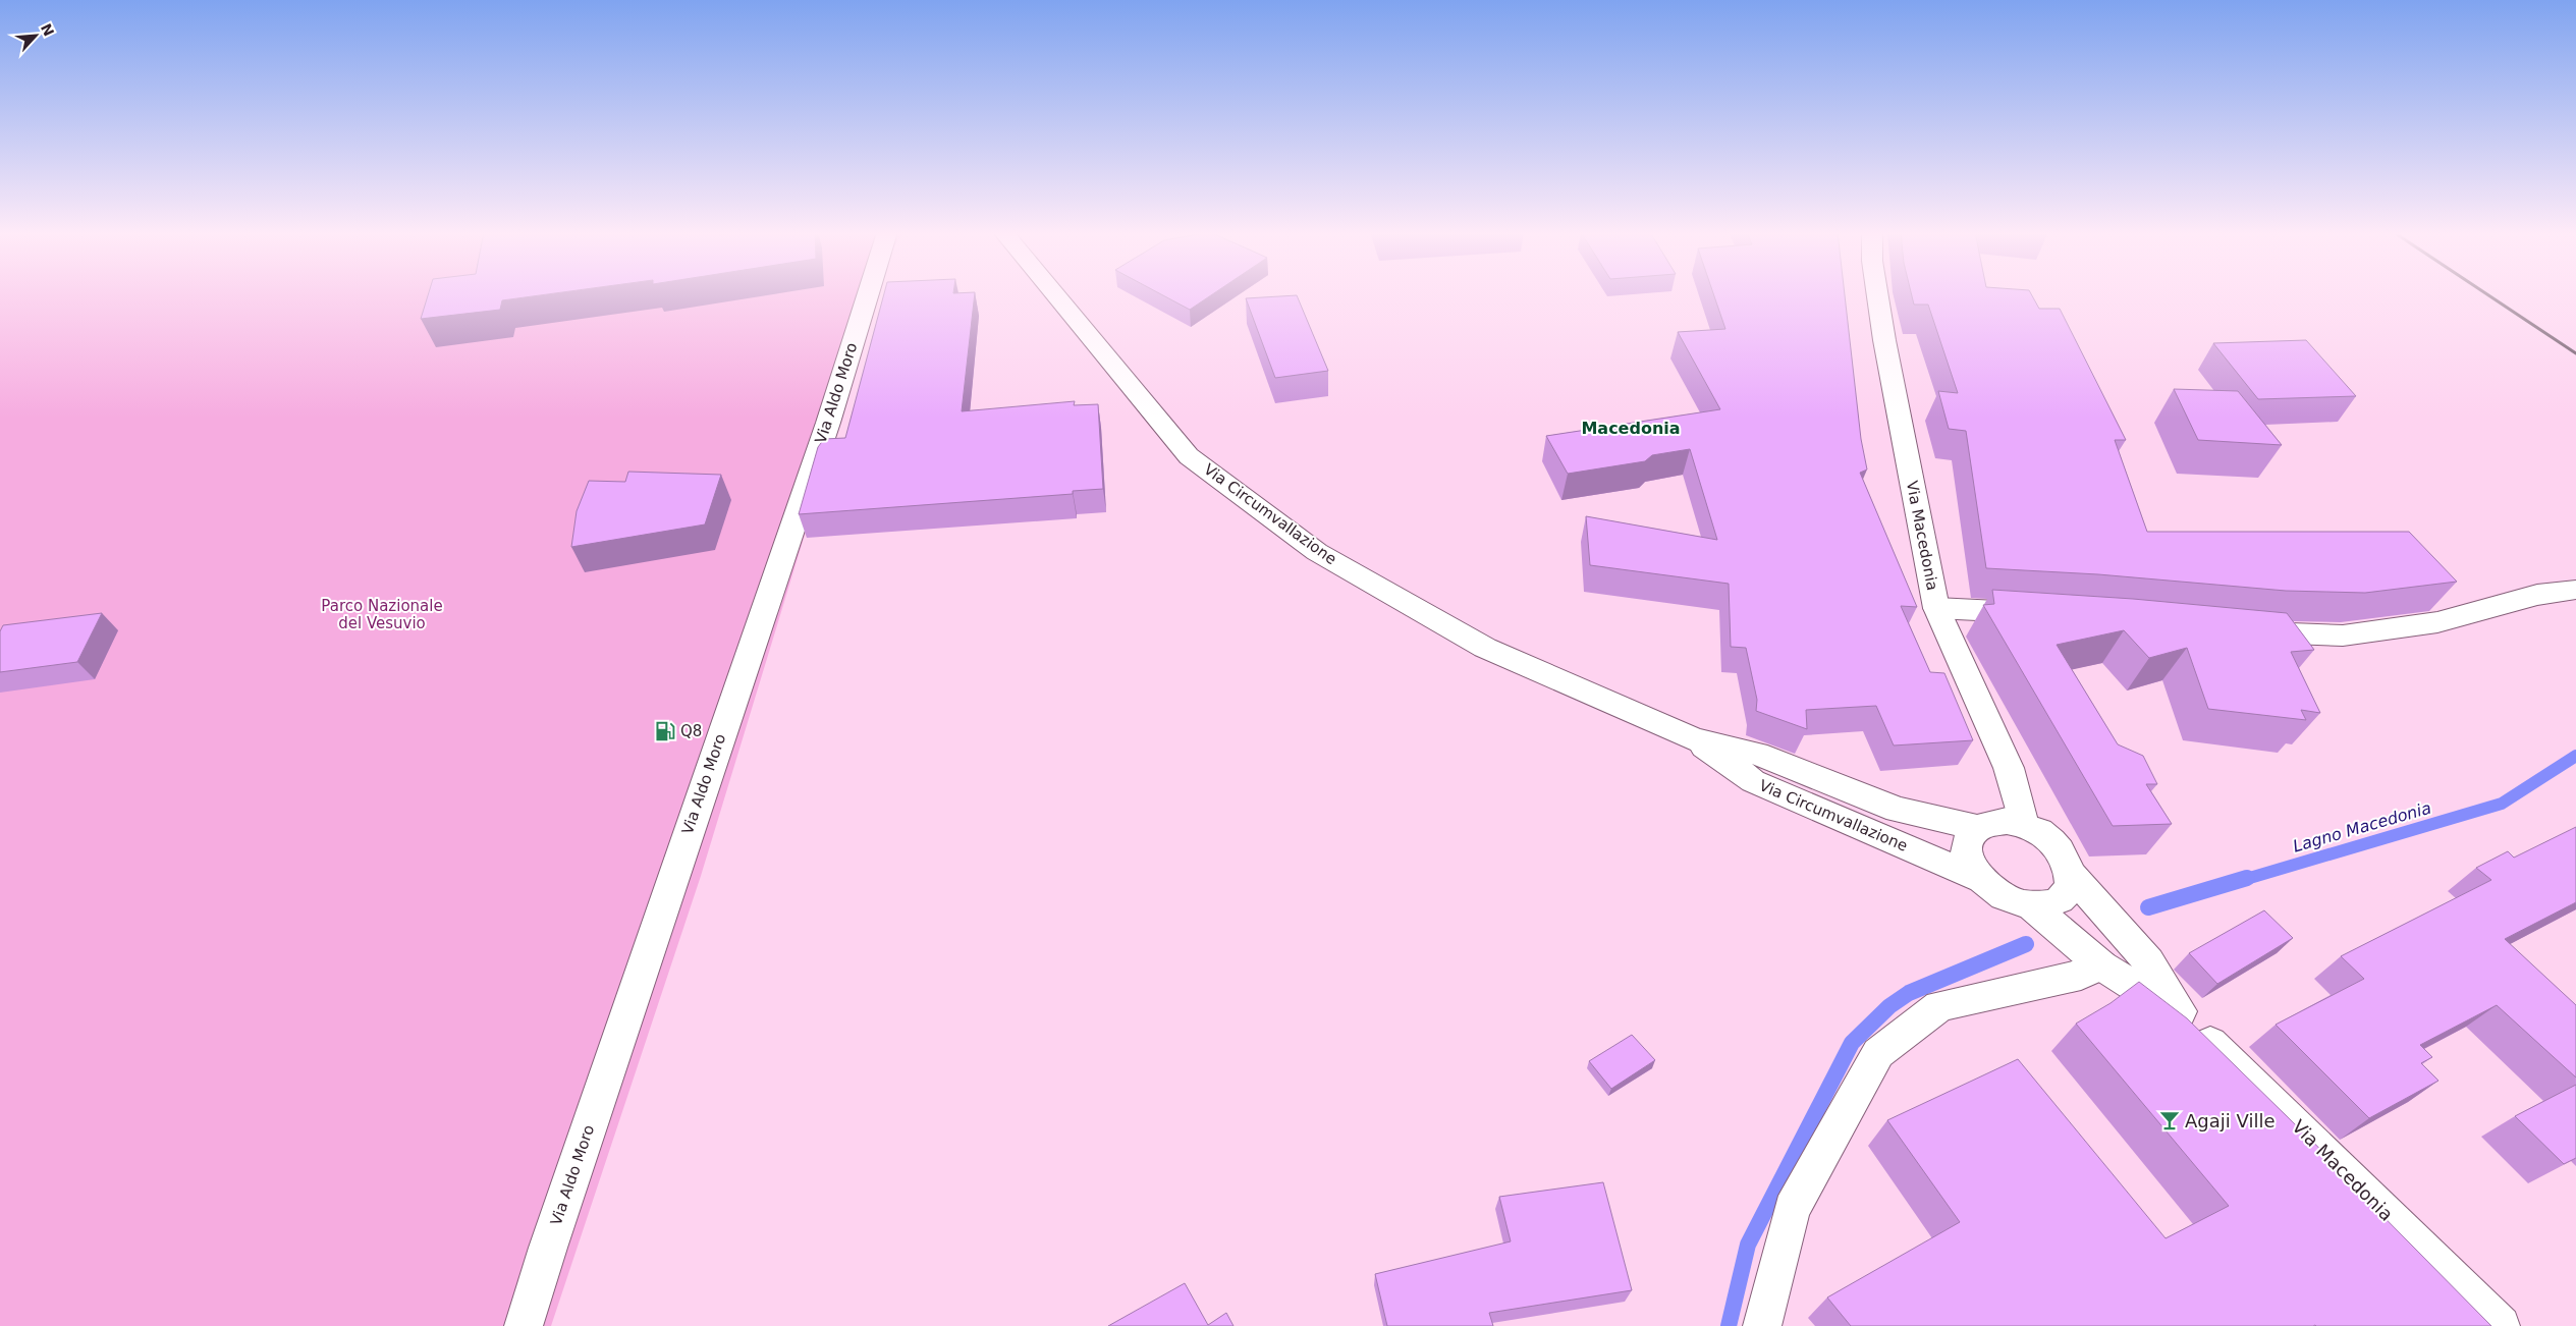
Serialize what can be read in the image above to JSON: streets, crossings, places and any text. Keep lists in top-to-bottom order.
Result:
{
  "streets": {
    "street": ["Via Aldo Moro", "Via Circumvallazione", "Via Macedonia"]
  },
  "crossings": [
    ["Via Circumvallazione", "Via Macedonia"]
  ],
  "districts": ["Macedonia"],
  "water": ["Lagno Macedonia"],
  "parks": ["Parco Nazionale del Vesuvio"],
  "places": {
    "fuel station": ["Q8"],
    "bar": ["Agaji Ville"]
  },
  "north": "top right"
}
